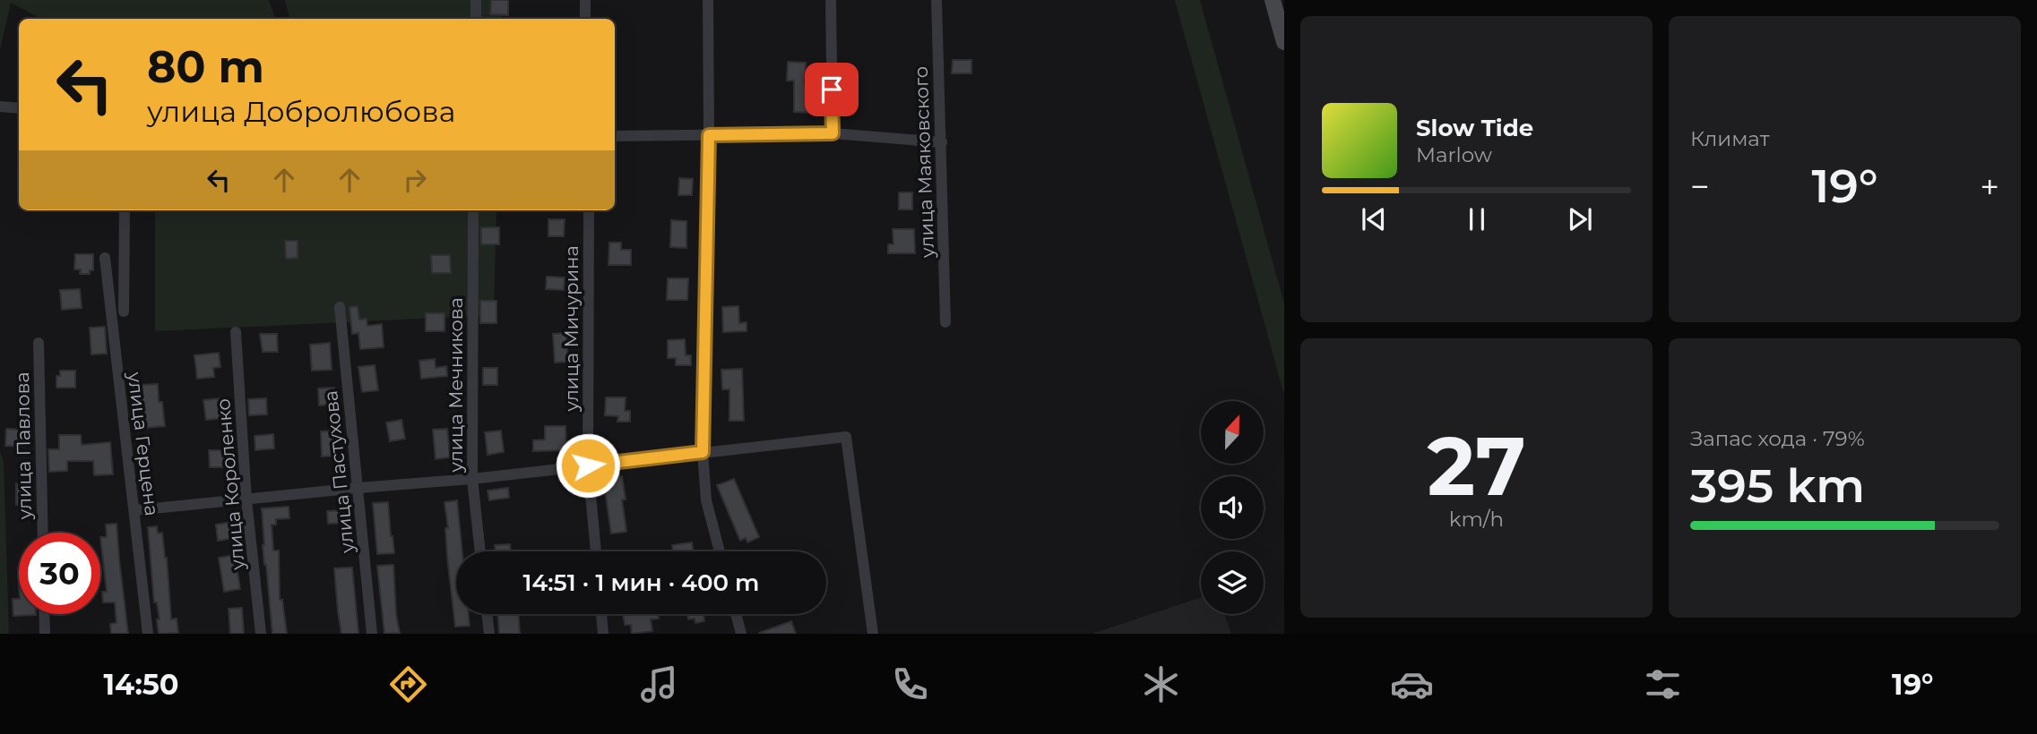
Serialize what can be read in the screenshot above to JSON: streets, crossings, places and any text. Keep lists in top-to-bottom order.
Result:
{
  "streets": {
    "street": [
      "улица Маяковского",
      "улица Мичурина",
      "улица Мечникова",
      "улица Герцена",
      "улица Павлова",
      "улица Пастухова",
      "улица Короленко"
    ]
  },
  "north": "top",
  "page": {
    "tile": [
      "Климат",
      ["27", "km/h"],
      ["Запас хода · 79%", "395 km"]
    ],
    "turn": ["80 m", "улица Добролюбова"],
    "song": ["Slow Tide", "Marlow"],
    "heat": ["−", "19°", "+"],
    "limit": "30",
    "trip": "14:51 · 1 мин · 400 m",
    "tabs": ["14:50", "19°"]
  }
}
